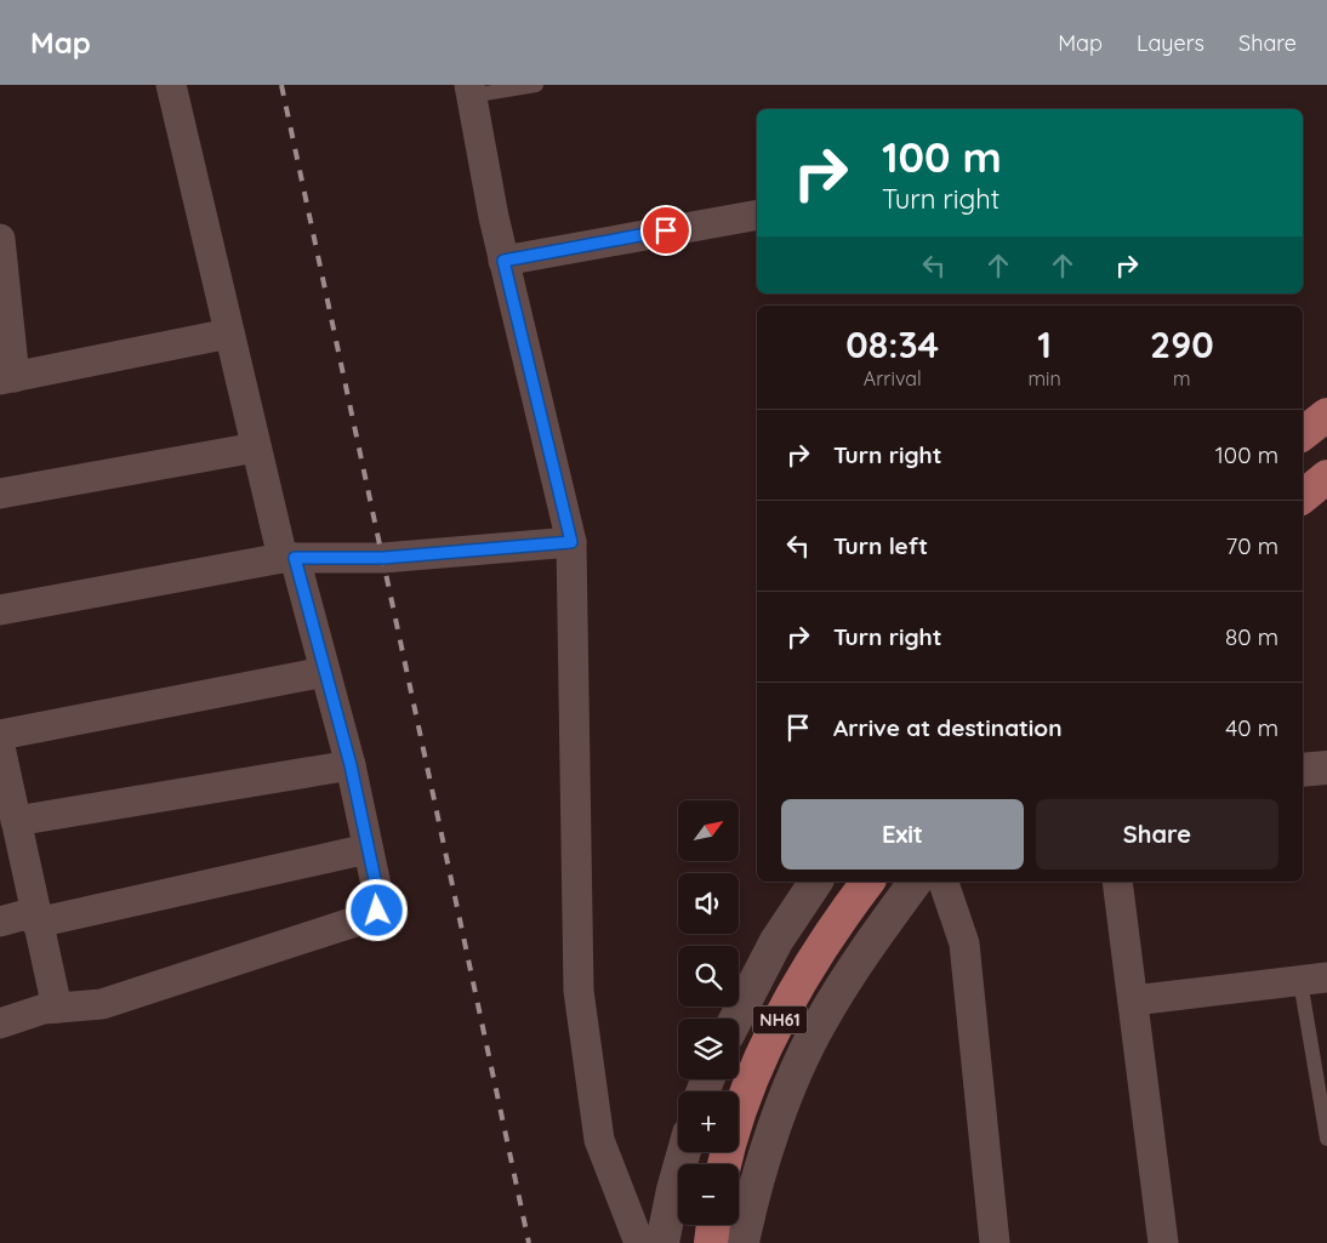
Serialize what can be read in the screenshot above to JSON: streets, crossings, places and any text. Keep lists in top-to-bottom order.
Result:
{
  "streets": {
    "highway": ["NH61"]
  },
  "north": "top right",
  "page": {
    "header": "Map",
    "nav": ["Map", "Layers", "Share"],
    "turn": ["100 m", "Turn right"],
    "eta": [
      "08:34",
      "Arrival",
      "1",
      "min",
      "290",
      "m"
    ],
    "list": [
      {
        "name": "Turn right",
        "value": "100 m"
      },
      {
        "name": "Turn left",
        "value": "70 m"
      },
      {
        "name": "Turn right",
        "value": "80 m"
      },
      {
        "name": "Arrive at destination",
        "value": "40 m"
      }
    ],
    "buttons": ["Exit", "Share"],
    "map_buttons": ["+", "−"]
  }
}
